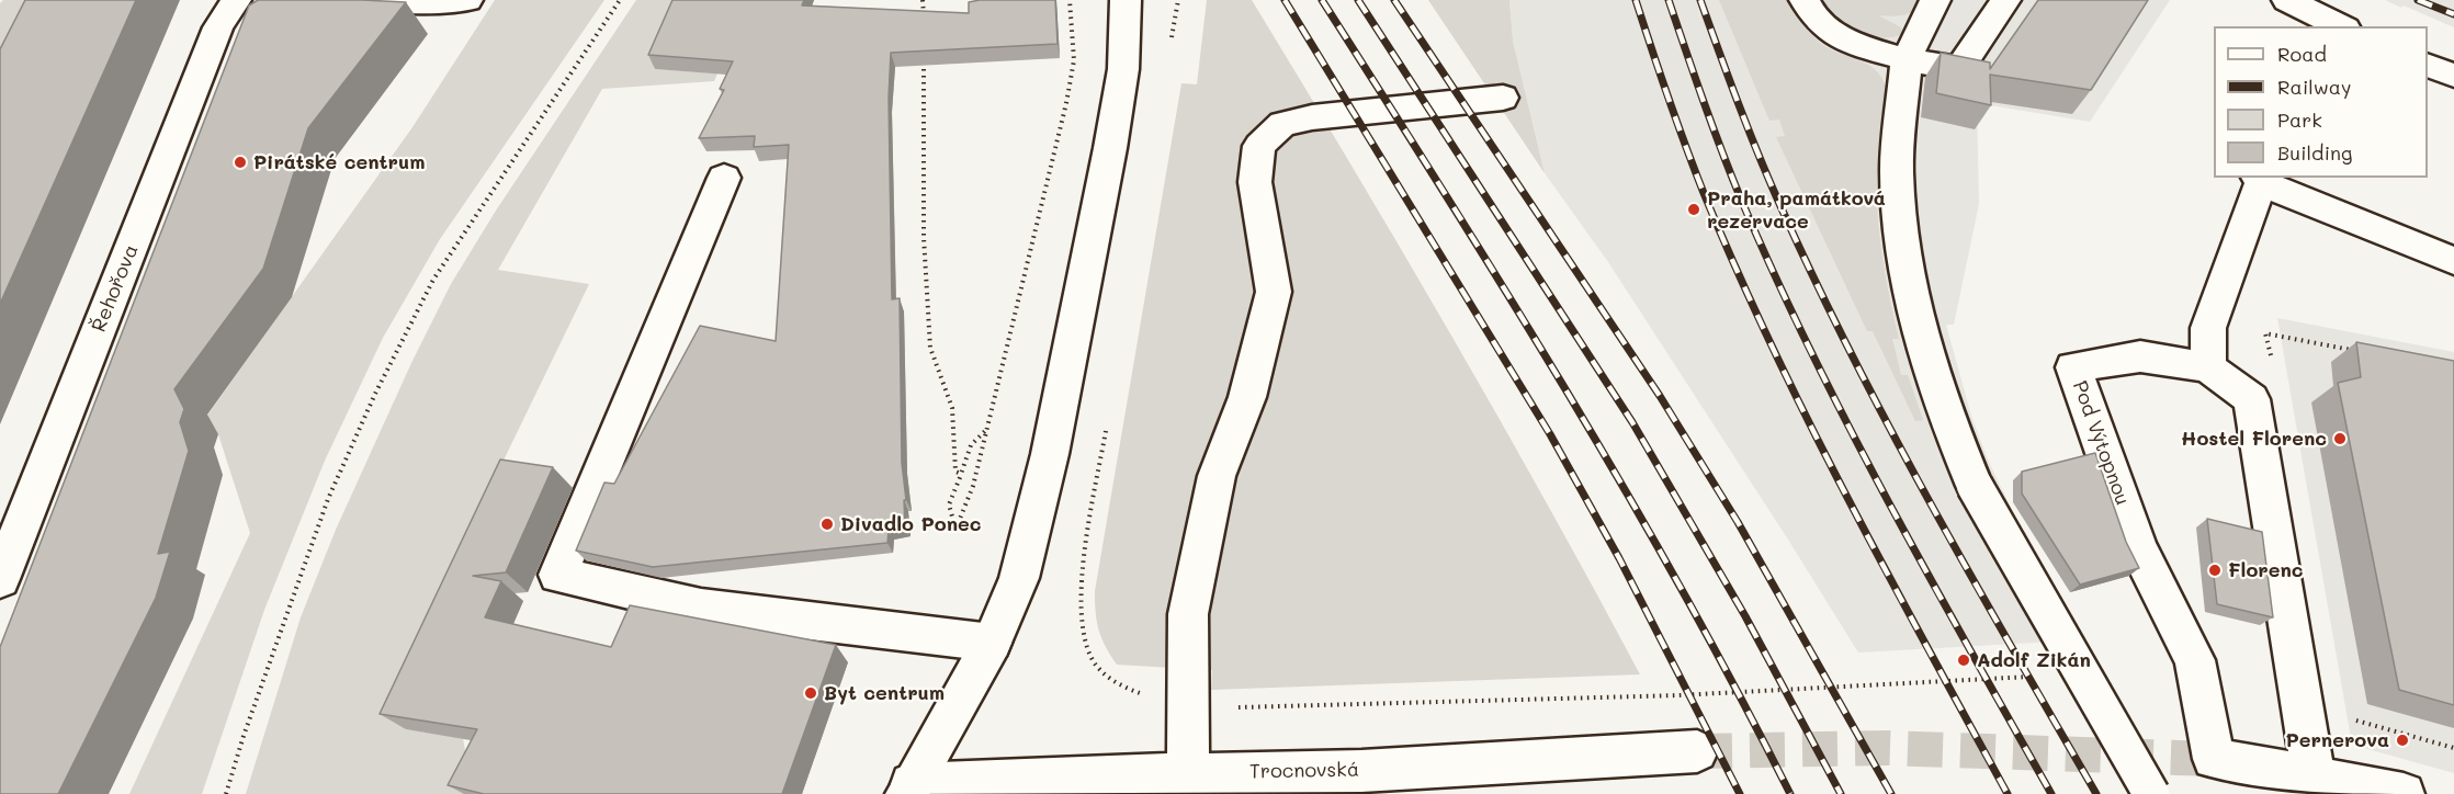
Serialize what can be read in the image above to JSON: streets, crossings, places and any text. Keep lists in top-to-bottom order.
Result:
{
  "streets": {
    "street": ["Řehořova", "Pod Výtopnou", "Trocnovská"]
  },
  "places": [
    "Pirátské centrum",
    "Praha, památková rezervace",
    "Hostel Florenc",
    "Divadlo Ponec",
    "Florenc",
    "Adolf Zikán",
    "Byt centrum",
    "Pernerova"
  ],
  "legend": [
    "Road",
    "Railway",
    "Park",
    "Building"
  ]
}
